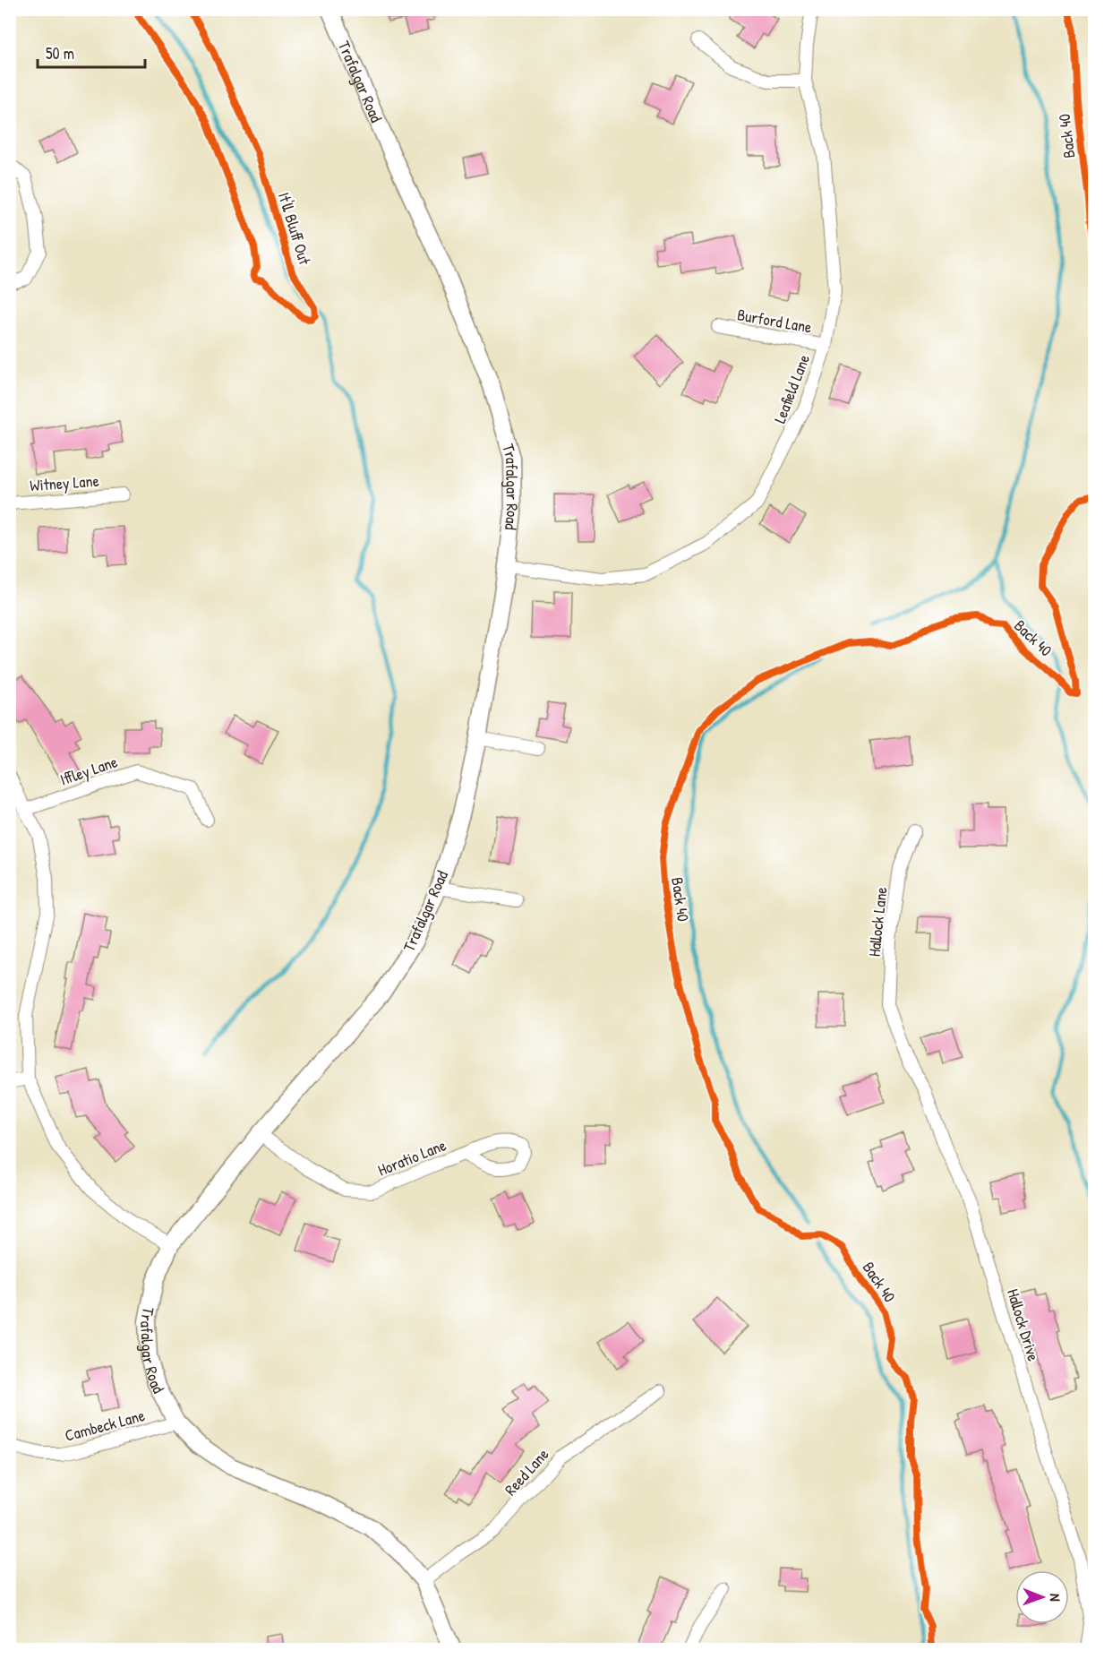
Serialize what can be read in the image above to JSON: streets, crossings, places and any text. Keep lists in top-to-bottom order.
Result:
{
  "streets": {
    "street": [
      "Trafalgar Road",
      "Burford Lane",
      "Leafield Lane",
      "Witney Lane",
      "Iffley Lane",
      "Hallock Lane",
      "Horatio Lane",
      "Hallock Drive",
      "Cambeck Lane",
      "Reed Lane"
    ],
    "cycle path": ["Back 40", "It'll Bluff Out"]
  },
  "crossings": [
    ["Trafalgar Road", "Leafield Lane"],
    ["Trafalgar Road", "Horatio Lane"],
    ["Trafalgar Road", "Cambeck Lane"],
    ["Trafalgar Road", "Reed Lane"],
    ["Burford Lane", "Leafield Lane"],
    ["Hallock Lane", "Hallock Drive"]
  ],
  "scale_bar": "50 m",
  "north": "right"
}
